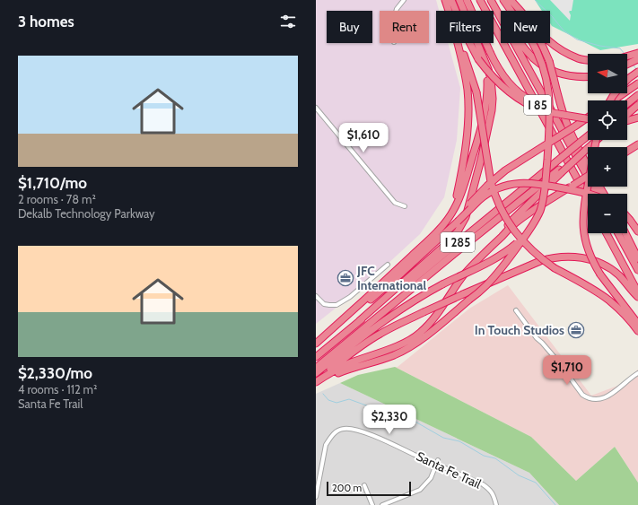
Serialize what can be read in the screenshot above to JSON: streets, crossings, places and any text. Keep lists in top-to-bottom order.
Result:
{
  "streets": {
    "highway": ["I 85", "I 285"],
    "street": ["Santa Fe Trail"]
  },
  "places": {
    "office": ["JFC International", "In Touch Studios"]
  },
  "scale_bar": "200 m",
  "north": "left",
  "page": {
    "heading": "3 homes",
    "chip": [
      "Buy",
      "Rent",
      "Filters",
      "New"
    ],
    "list": [
      {
        "name": "$1,710/mo",
        "note": "2 rooms · 78 m² · Dekalb Technology Parkway"
      },
      {
        "name": "$2,330/mo",
        "note": "4 rooms · 112 m² · Santa Fe Trail"
      }
    ],
    "map_buttons": ["+", "−"],
    "price": ["$1,610", "$1,710", "$2,330"],
    "scale": "200 m"
  }
}
